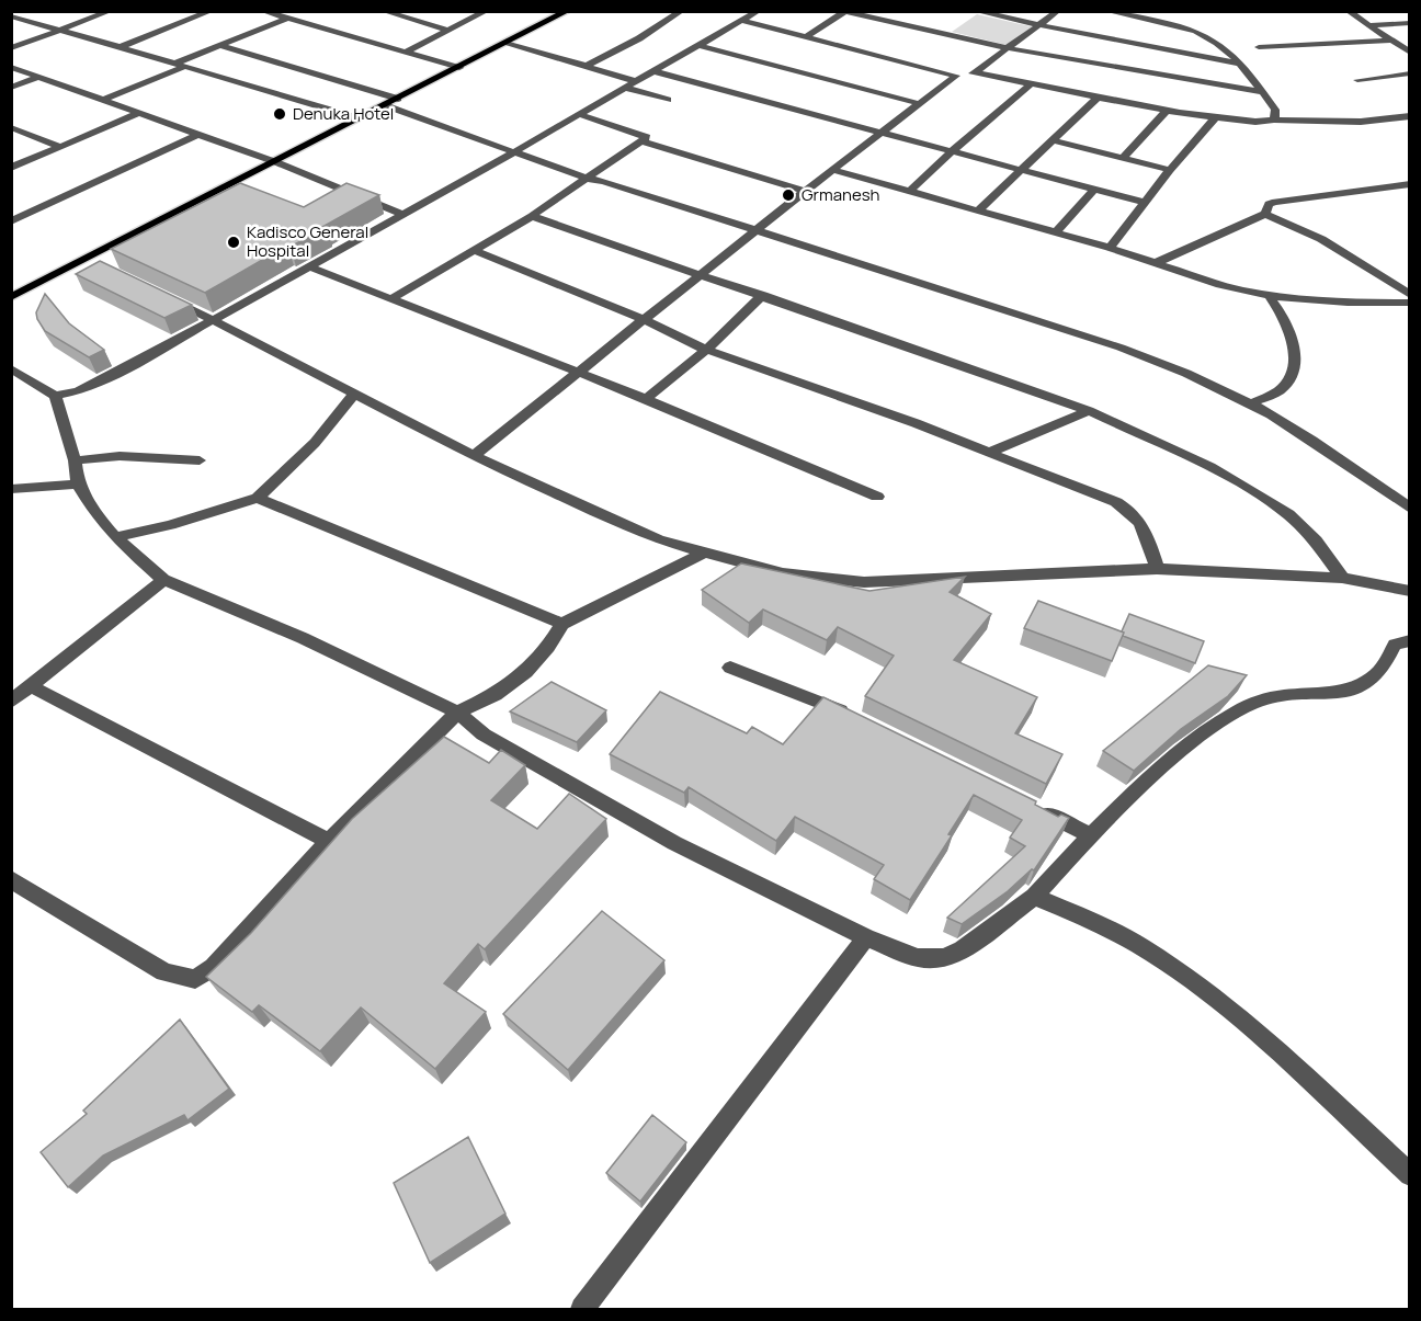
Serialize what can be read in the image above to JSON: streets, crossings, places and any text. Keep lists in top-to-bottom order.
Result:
{
  "places": ["Denuka Hotel", "Grmanesh", "Kadisco General Hospital"]
}
